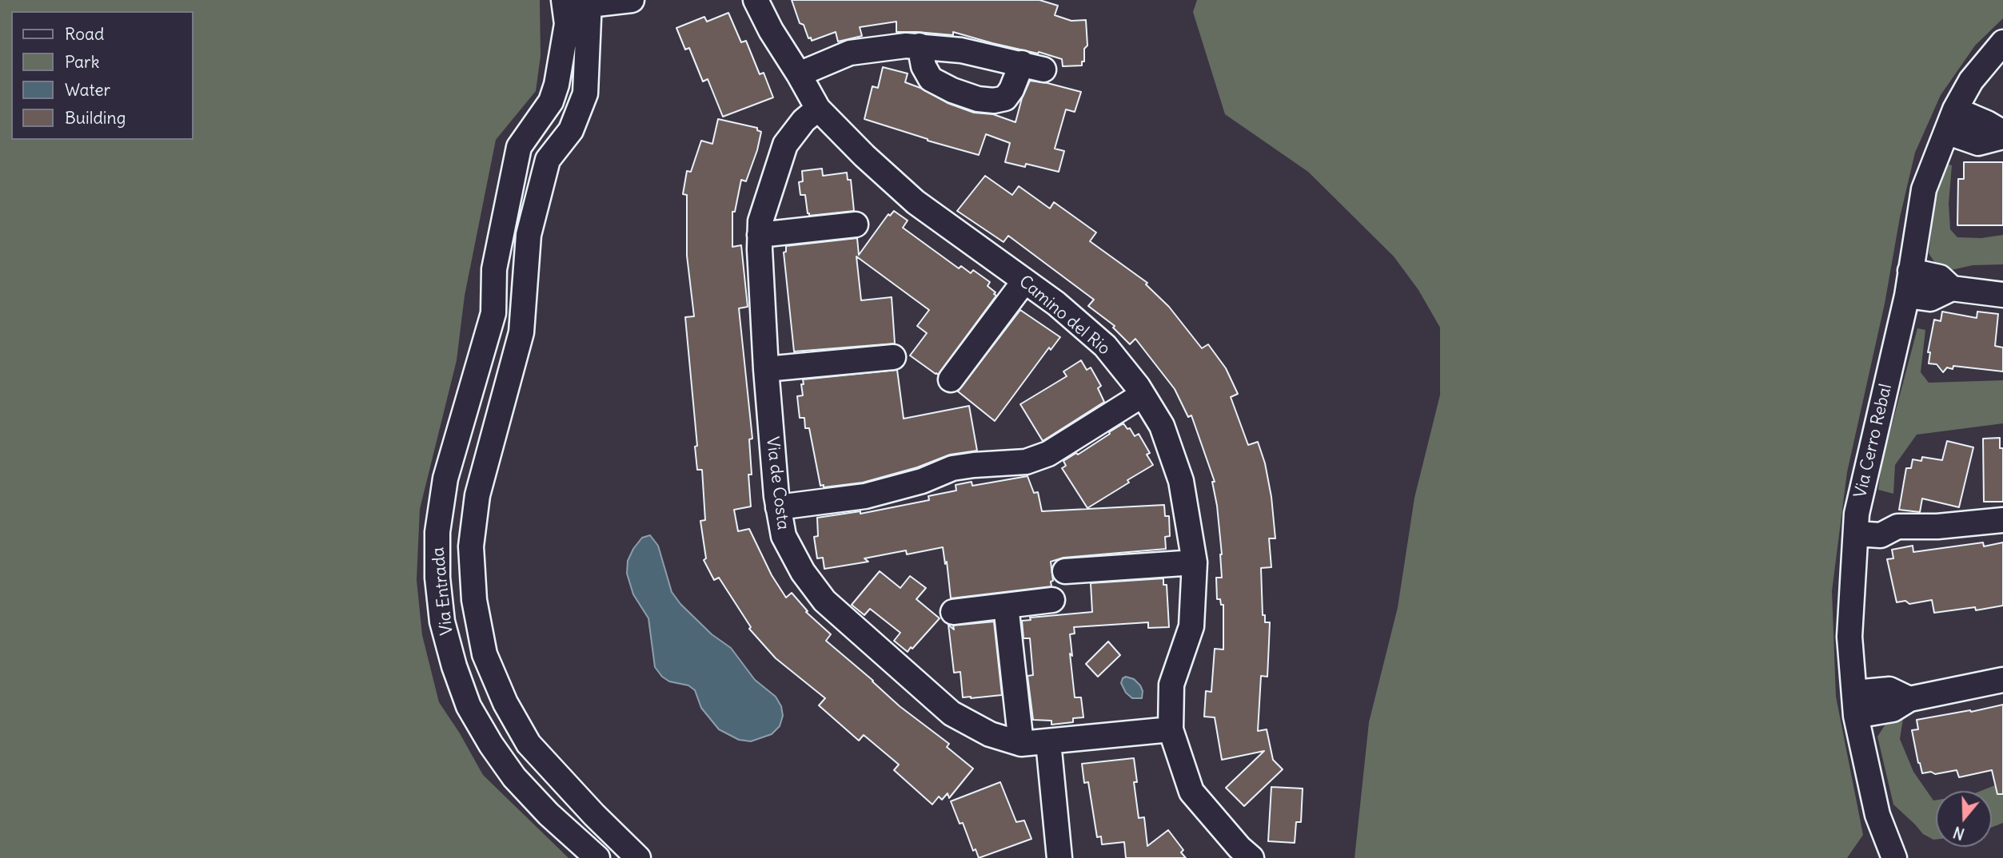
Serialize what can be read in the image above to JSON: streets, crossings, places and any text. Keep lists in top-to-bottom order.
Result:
{
  "streets": {
    "street": [
      "Camino del Rio",
      "Via Cerro Rebal",
      "Via de Costa",
      "Via Entrada"
    ]
  },
  "crossings": [
    ["Camino del Rio", "Via de Costa"]
  ],
  "legend": [
    "Road",
    "Park",
    "Water",
    "Building"
  ],
  "north": "bottom"
}
